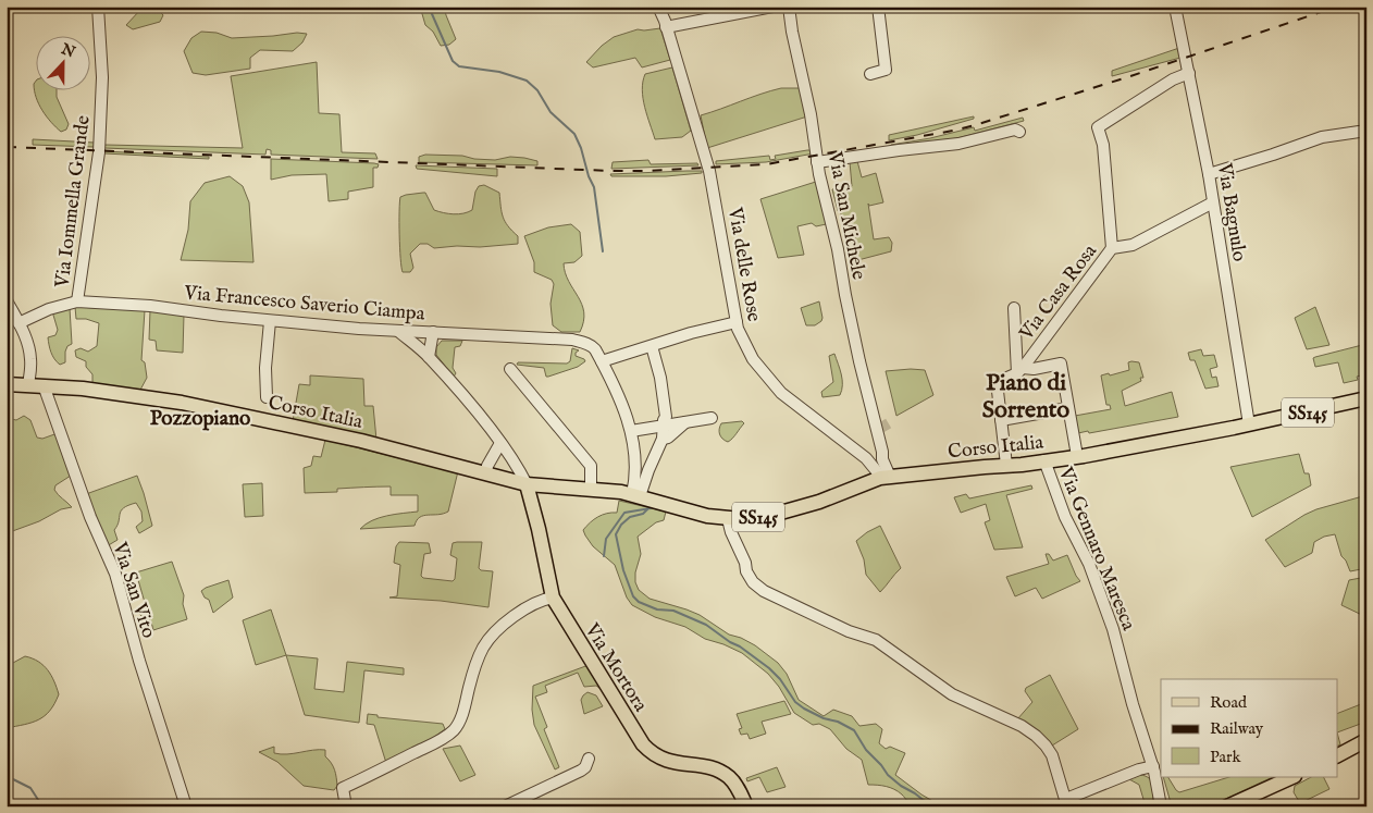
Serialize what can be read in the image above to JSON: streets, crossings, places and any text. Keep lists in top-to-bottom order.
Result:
{
  "streets": {
    "main road": ["Corso Italia", "SS145", "Via Mortora"],
    "street": [
      "Via Iommella Grande",
      "Via Bagnulo",
      "Via San Michele",
      "Via delle Rose",
      "Via Casa Rosa",
      "Via Francesco Saverio Ciampa",
      "Via Gennaro Maresca",
      "Via San Vito"
    ]
  },
  "crossings": [
    ["Via Iommella Grande", "Via Francesco Saverio Ciampa"],
    ["Via Bagnulo", "Via Casa Rosa"],
    ["Via Bagnulo", "Corso Italia"],
    ["Via San Michele", "Via delle Rose"],
    ["Via San Michele", "Corso Italia"],
    ["Via delle Rose", "Corso Italia"],
    ["Corso Italia", "Via Gennaro Maresca"],
    ["Corso Italia", "Via San Vito"],
    ["Corso Italia", "Via Mortora"]
  ],
  "districts": ["Piano di Sorrento", "Pozzopiano"],
  "legend": ["Road", "Railway", "Park"],
  "north": "top"
}
